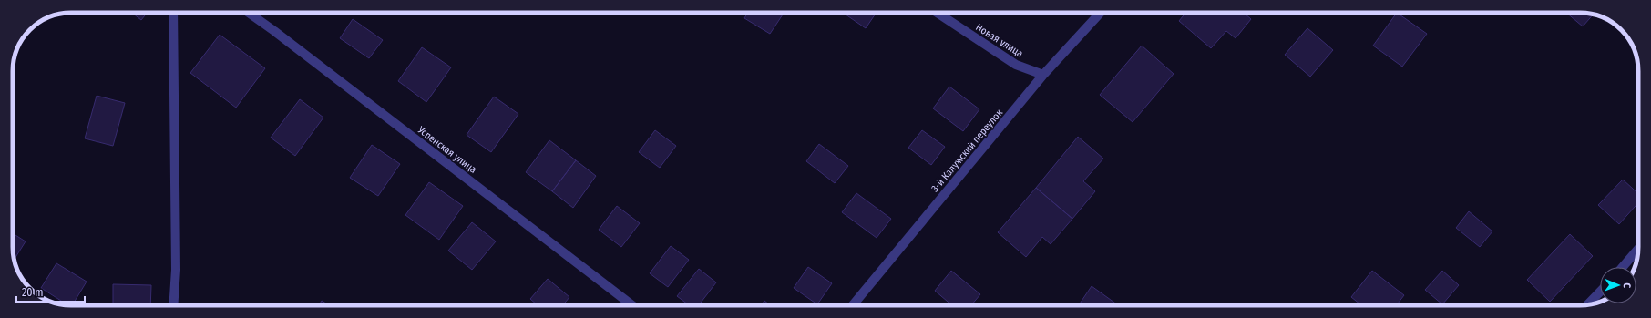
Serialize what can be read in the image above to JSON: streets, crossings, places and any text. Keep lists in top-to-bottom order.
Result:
{
  "streets": {
    "street": ["Новая улица", "Успенская улица", "3-й Калужский переулок"]
  },
  "crossings": [
    ["Новая улица", "3-й Калужский переулок"]
  ],
  "scale_bar": "20 m",
  "north": "right"
}
